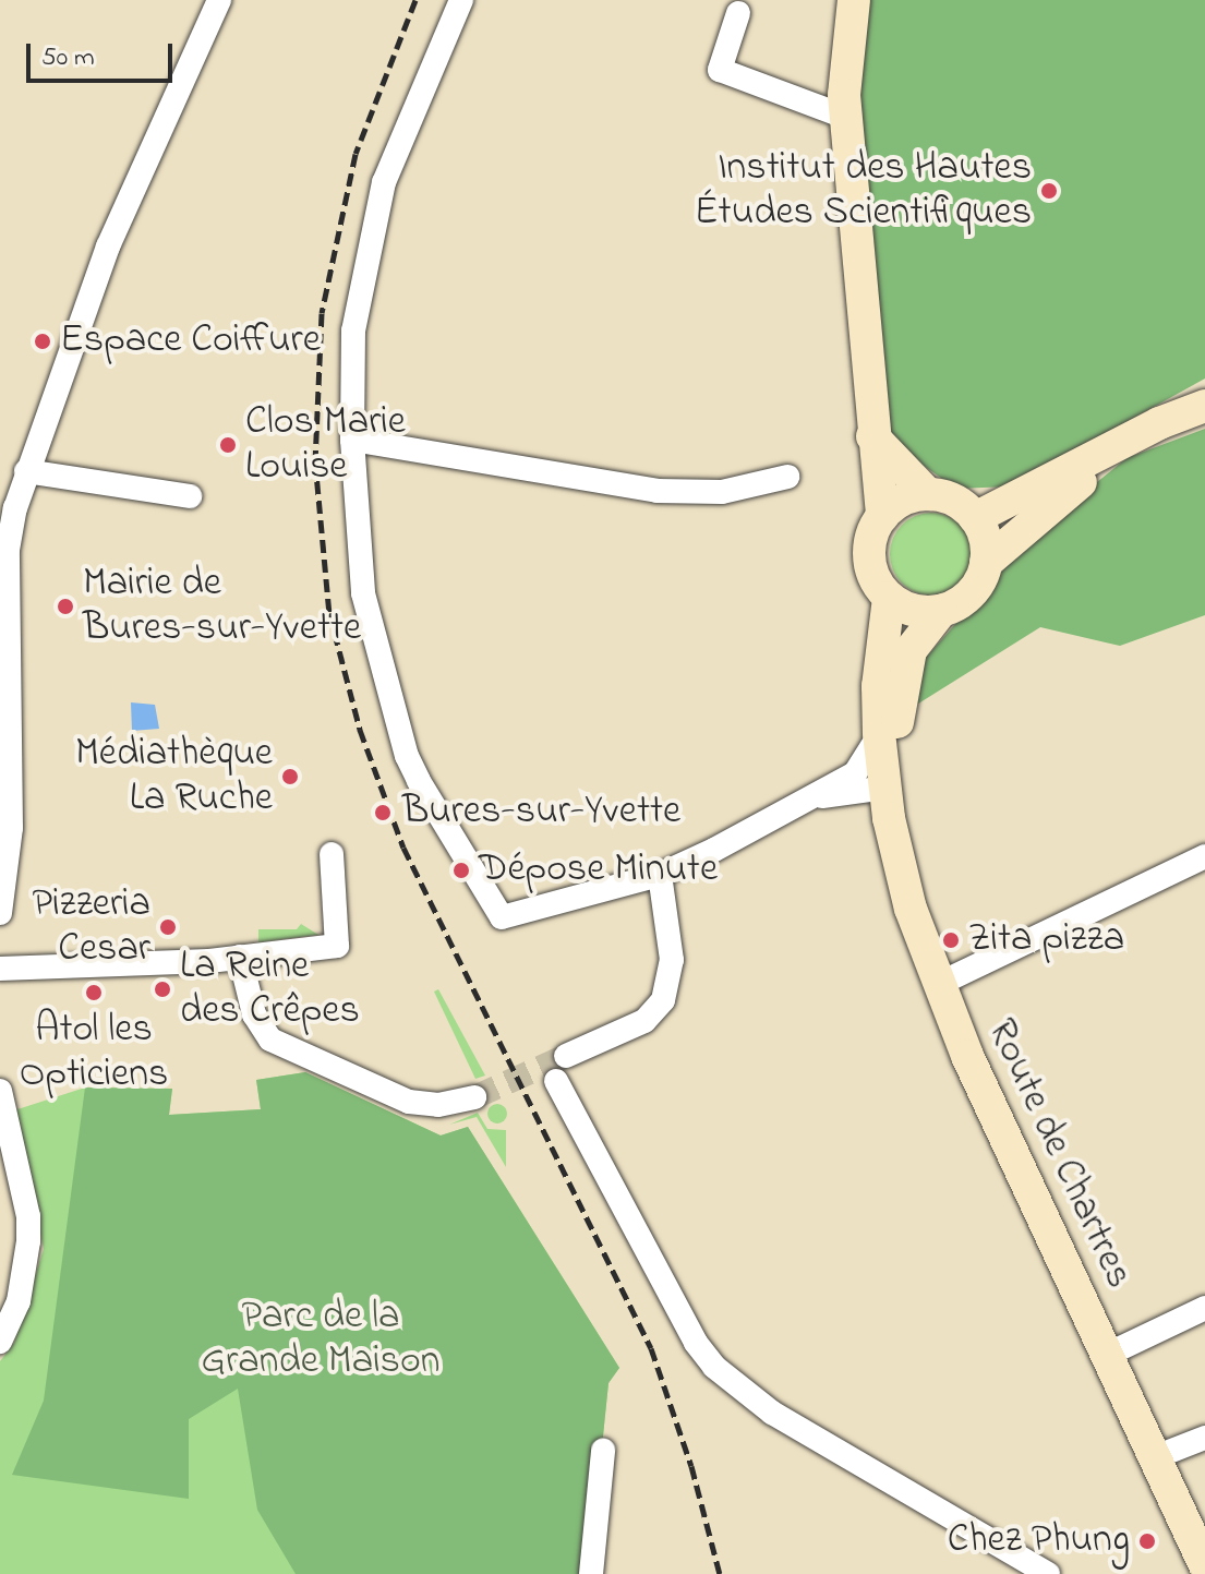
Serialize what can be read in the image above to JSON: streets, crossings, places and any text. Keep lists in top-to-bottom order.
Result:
{
  "streets": {
    "main road": ["Route de Chartres"]
  },
  "parks": ["Parc de la Grande Maison"],
  "places": [
    "Institut des Hautes Études Scientifiques",
    "Espace Coiffure",
    "Clos Marie Louise",
    "Mairie de Bures-sur-Yvette",
    "Médiathèque La Ruche",
    "Bures-sur-Yvette",
    "Dépose Minute",
    "Pizzeria Cesar",
    "Zita pizza",
    "La Reine des Crêpes",
    "Atol les Opticiens",
    "Chez Phung"
  ],
  "scale_bar": "50 m"
}
